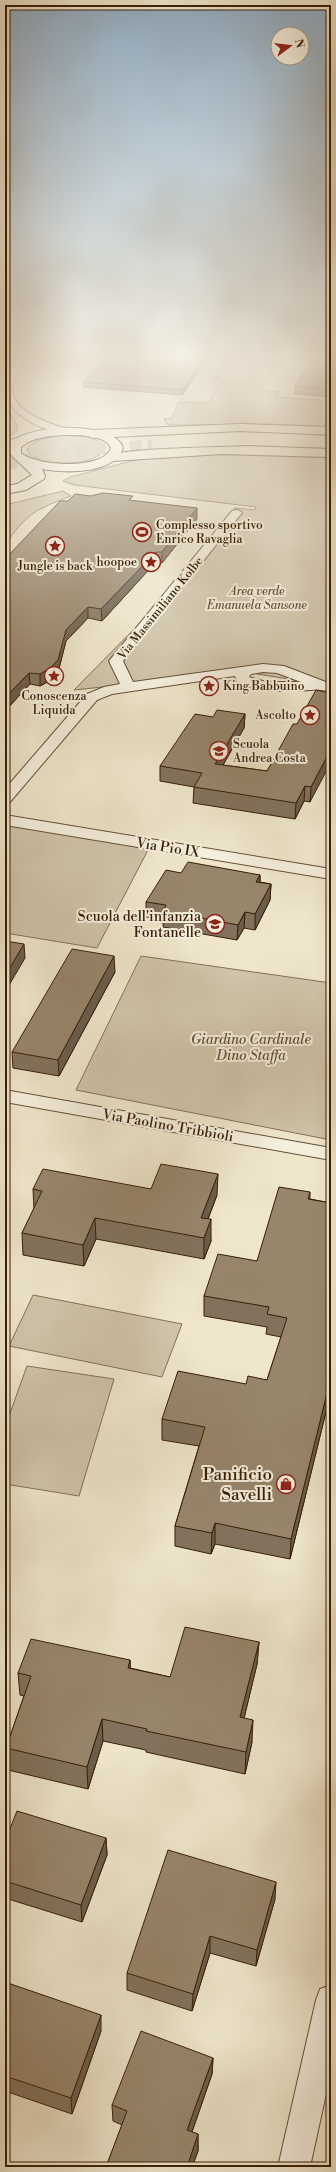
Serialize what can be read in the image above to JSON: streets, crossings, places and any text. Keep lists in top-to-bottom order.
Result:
{
  "streets": {
    "street": ["Via Massimiliano Kolbe", "Via Pio IX", "Via Paolino Tribbioli"]
  },
  "parks": ["Area verde Emanuela Sansone", "Giardino Cardinale Dino Staffa"],
  "places": {
    "sports": ["Complesso sportivo Enrico Ravaglia"],
    "place": [
      "Jungle is back",
      "hoopoe",
      "Conoscenza Liquida",
      "King Babbuino",
      "Ascolto"
    ],
    "school or university": ["Scuola Andrea Costa", "Scuola dell'infanzia Fontanelle"],
    "shop": ["Panificio Savelli"]
  },
  "north": "right"
}
